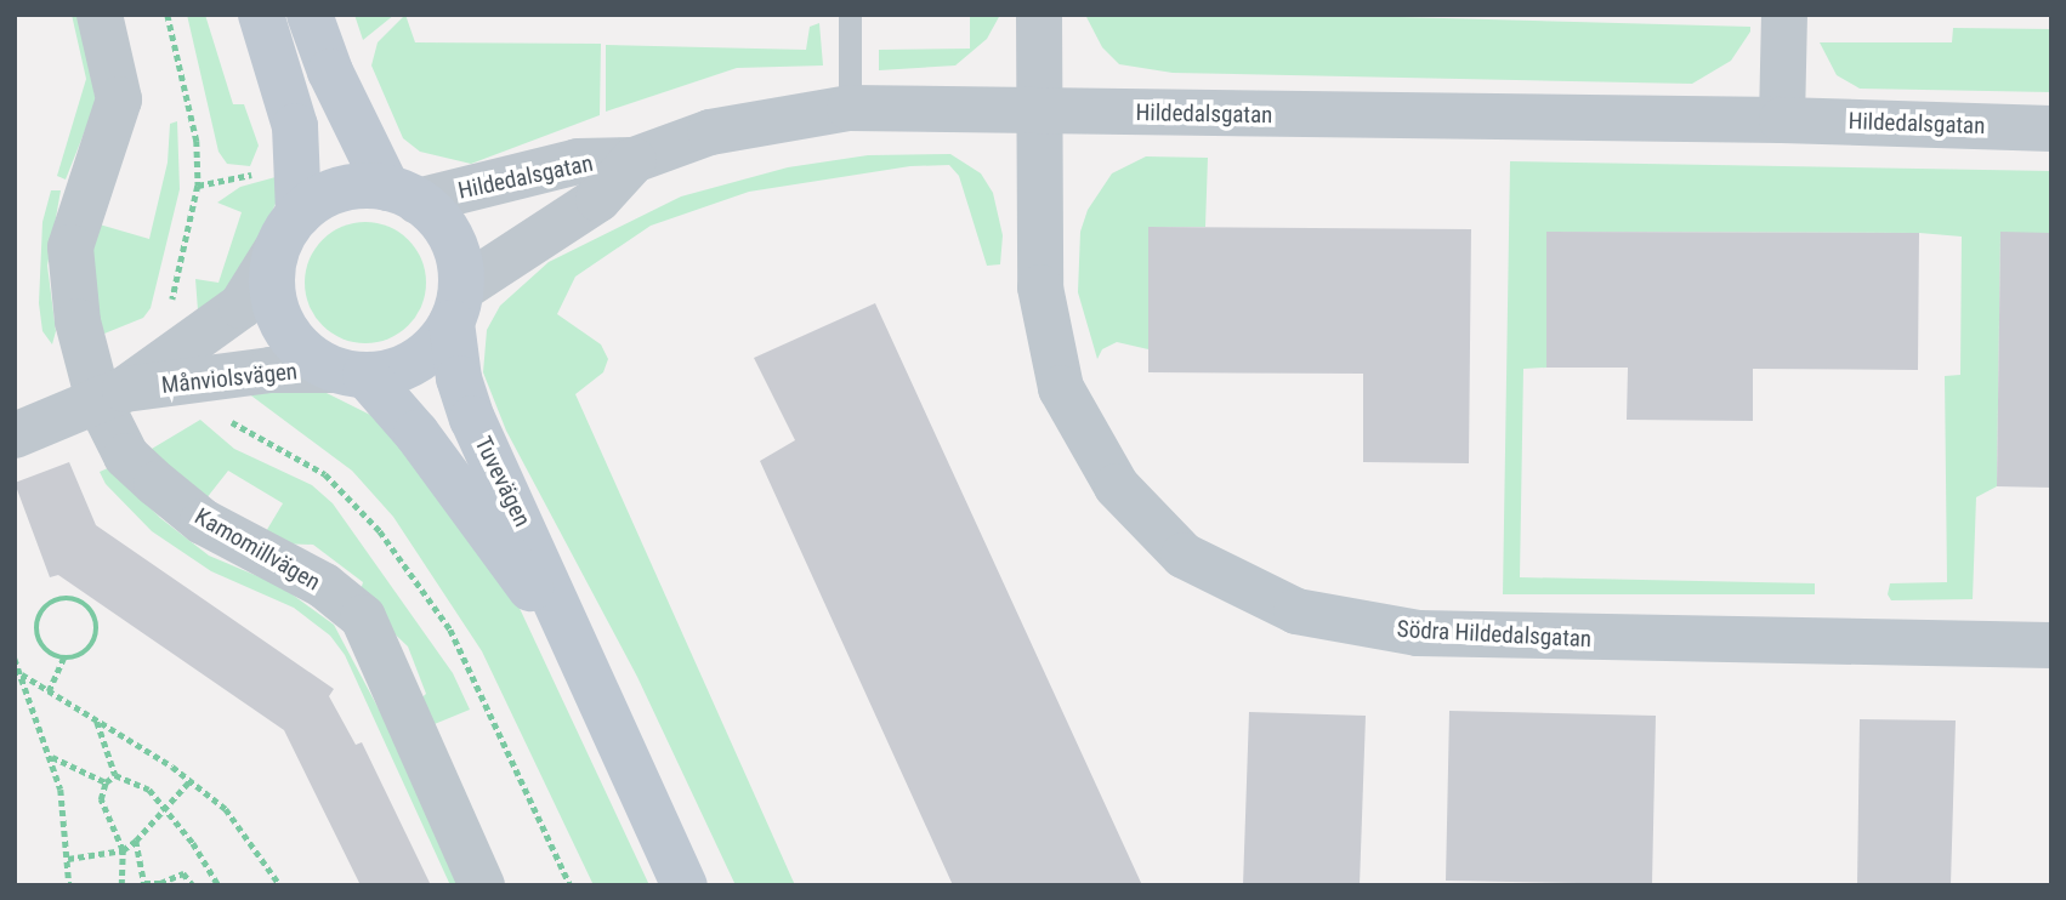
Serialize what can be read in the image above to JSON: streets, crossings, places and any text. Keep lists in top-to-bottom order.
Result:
{
  "streets": {
    "main road": ["Tuvevägen"],
    "street": [
      "Hildedalsgatan",
      "Månviolsvägen",
      "Kamomillvägen",
      "Södra Hildedalsgatan"
    ]
  },
  "crossings": [
    ["Hildedalsgatan", "Månviolsvägen"],
    ["Hildedalsgatan", "Tuvevägen"],
    ["Hildedalsgatan", "Södra Hildedalsgatan"],
    ["Månviolsvägen", "Tuvevägen"],
    ["Månviolsvägen", "Kamomillvägen"]
  ]
}
